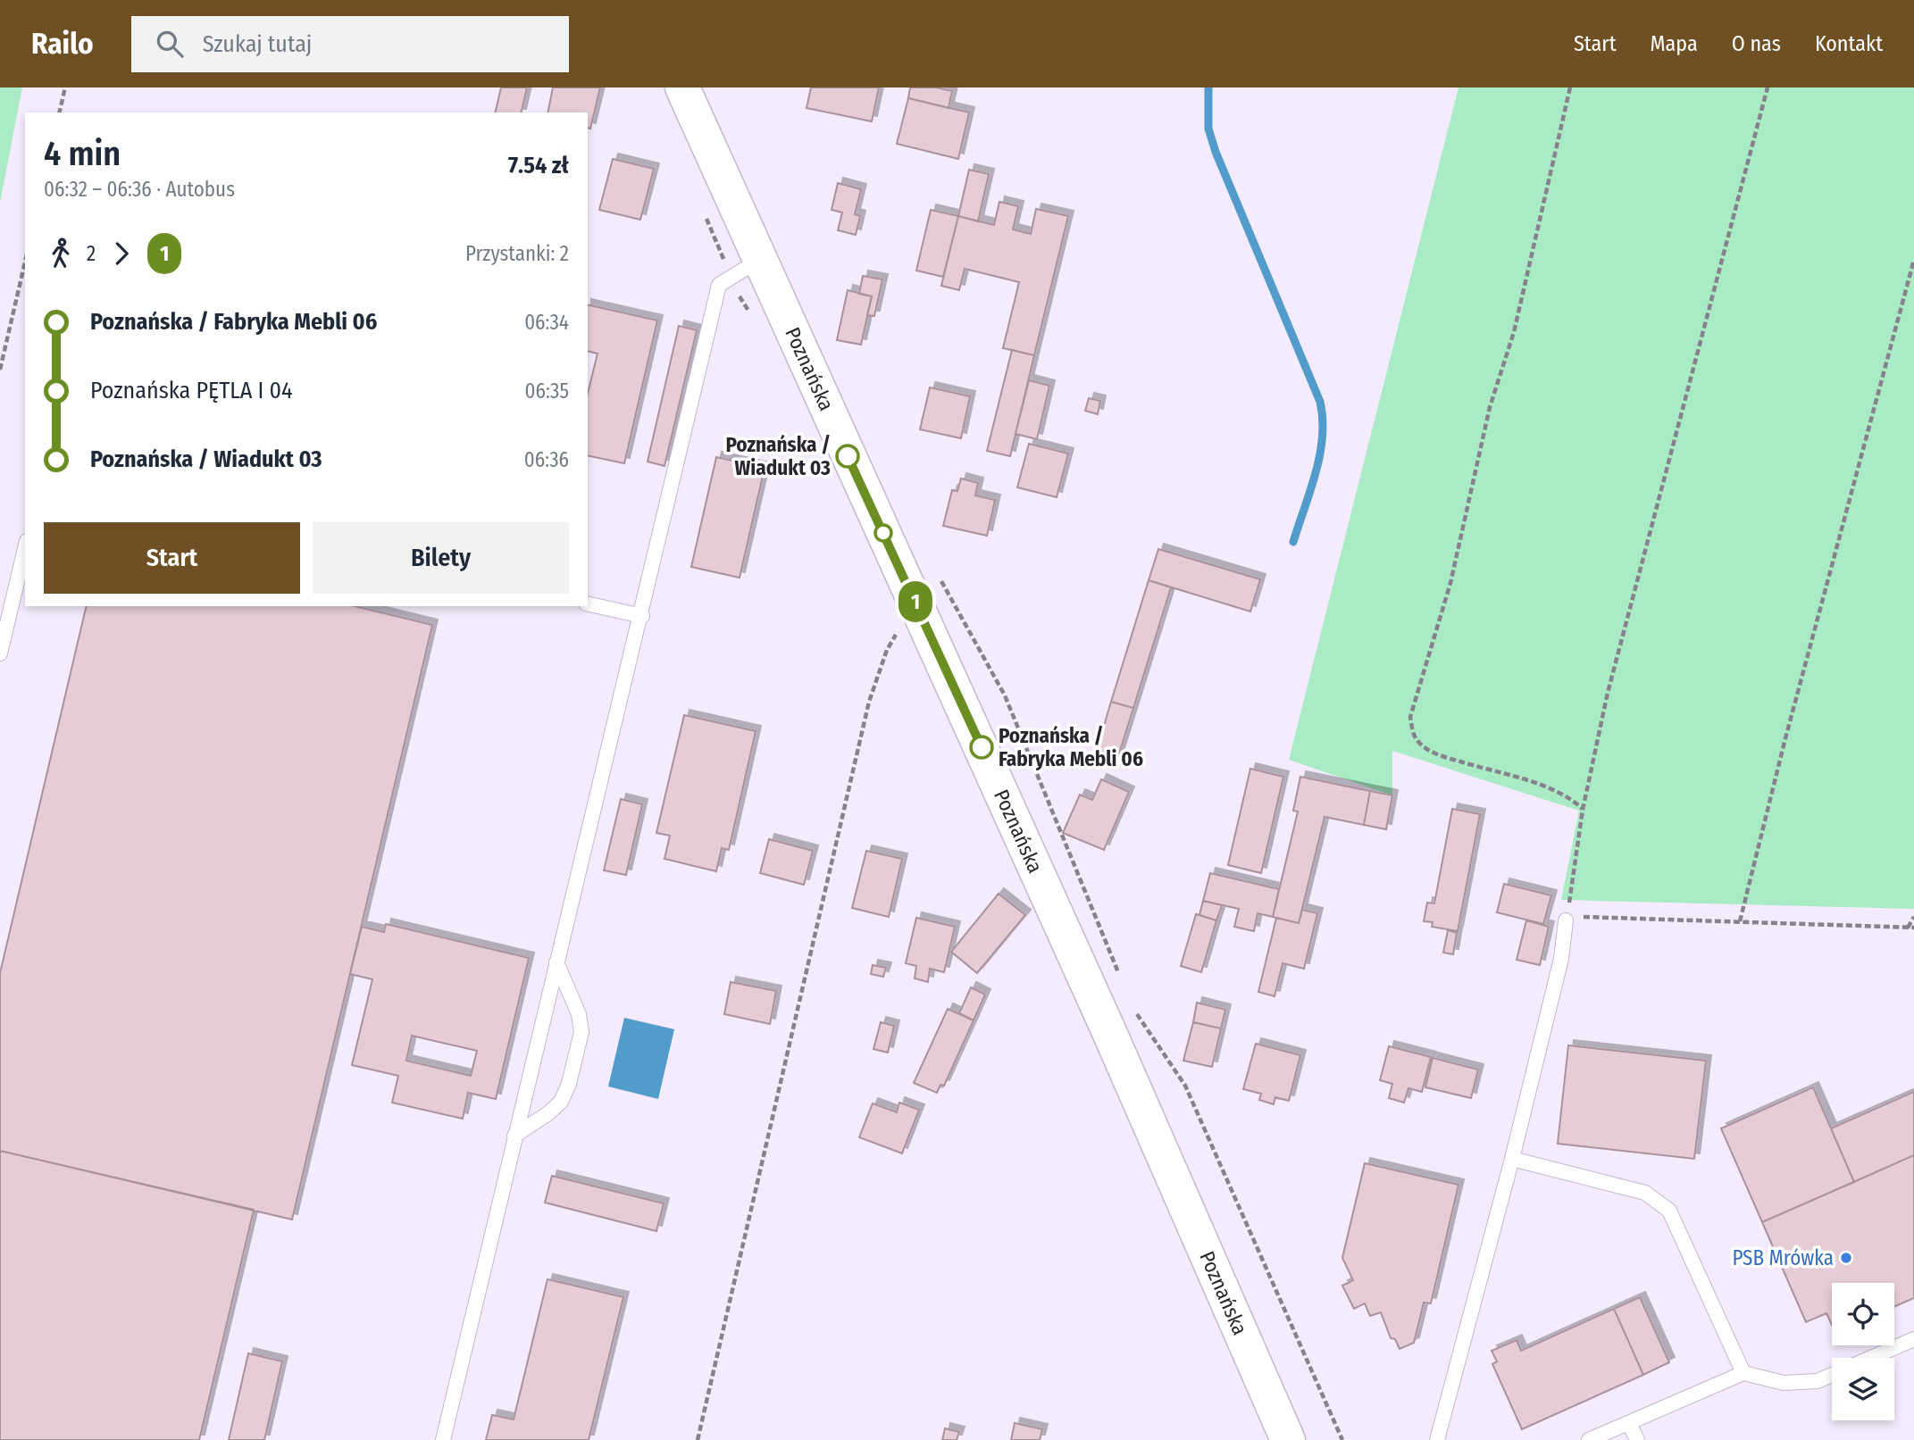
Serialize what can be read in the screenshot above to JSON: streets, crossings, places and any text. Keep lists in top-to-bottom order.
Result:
{
  "streets": {
    "street": ["Poznańska"]
  },
  "places": ["Poznańska / Wiadukt 03", "Poznańska / Fabryka Mebli 06", "PSB Mrówka"],
  "lines": ["bus line 1"],
  "page": {
    "header": "Railo",
    "search": "Szukaj tutaj",
    "nav": [
      "Start",
      "Mapa",
      "O nas",
      "Kontakt"
    ],
    "on_map": "1",
    "heading": ["4 min", "06:32 – 06:36 · Autobus", "7.54 zł"],
    "legs": ["2", "1", "Przystanki: 2"],
    "list": [
      {
        "name": "Poznańska / Fabryka Mebli 06",
        "value": "06:34"
      },
      {
        "name": "Poznańska PĘTLA I 04",
        "value": "06:35"
      },
      {
        "name": "Poznańska / Wiadukt 03",
        "value": "06:36"
      }
    ],
    "buttons": ["Start", "Bilety"]
  }
}
